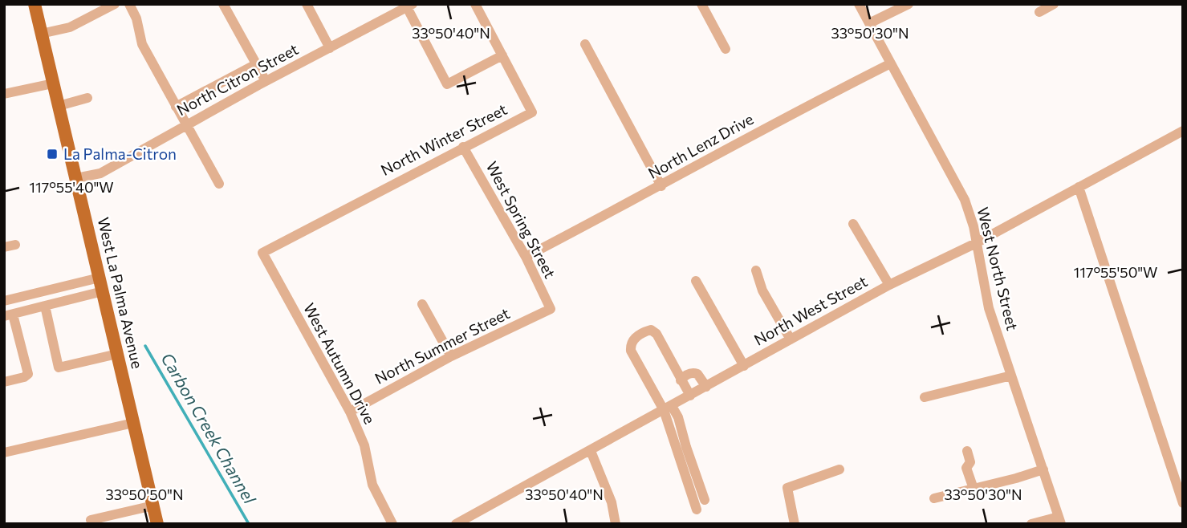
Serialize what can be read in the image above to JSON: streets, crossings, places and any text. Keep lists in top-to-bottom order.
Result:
{
  "streets": {
    "main road": ["West La Palma Avenue"],
    "street": [
      "North Citron Street",
      "North Winter Street",
      "North Lenz Drive",
      "West Spring Street",
      "West North Street",
      "North West Street",
      "North Summer Street",
      "West Autumn Drive"
    ]
  },
  "crossings": [
    ["North Citron Street", "West La Palma Avenue"],
    ["North Winter Street", "West Spring Street"],
    ["North Winter Street", "West Autumn Drive"],
    ["North Lenz Drive", "West Spring Street"],
    ["North Lenz Drive", "West North Street"],
    ["West Spring Street", "North Summer Street"],
    ["West North Street", "North West Street"],
    ["North Summer Street", "West Autumn Drive"]
  ],
  "water": ["Carbon Creek Channel"],
  "places": {
    "transit": ["La Palma-Citron"]
  },
  "coordinates": [
    "33°50'40\"N",
    "33°50'30\"N",
    "117°55'40\"W",
    "117°55'50\"W",
    "33°50'50\"N"
  ]
}
